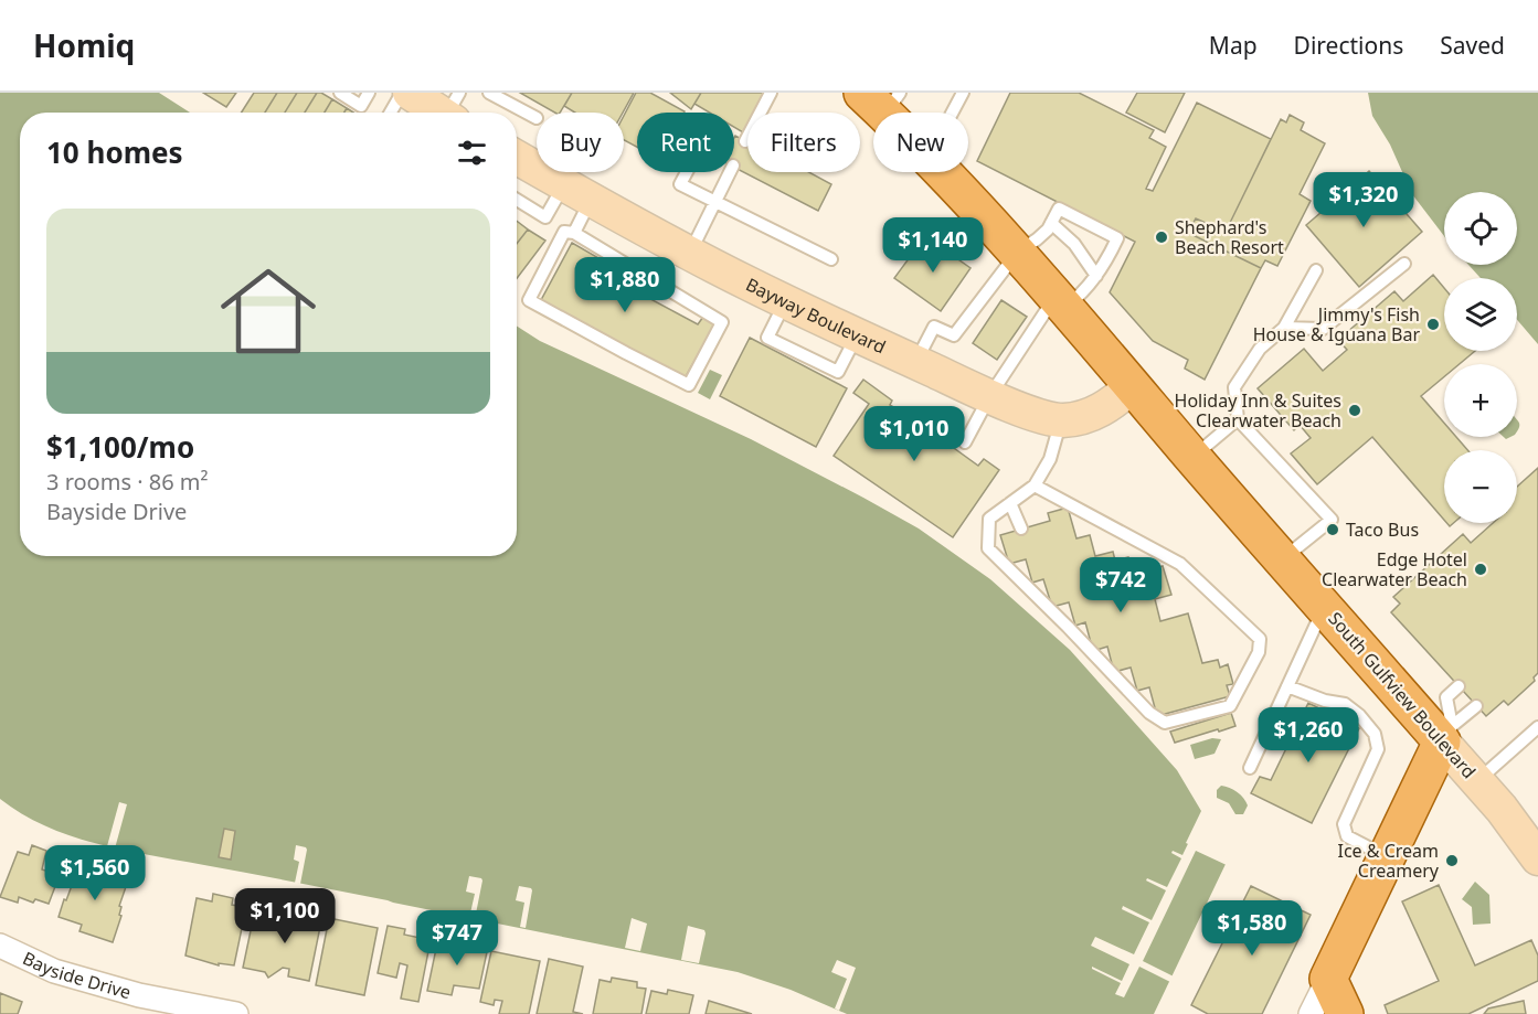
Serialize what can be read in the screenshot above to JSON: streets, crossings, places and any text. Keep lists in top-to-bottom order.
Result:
{
  "streets": {
    "main road": ["South Gulfview Boulevard"],
    "street": ["Bayway Boulevard", "Bayside Drive"]
  },
  "crossings": [
    ["Bayway Boulevard", "South Gulfview Boulevard"]
  ],
  "places": [
    "Shephard's Beach Resort",
    "Jimmy's Fish House & Iguana Bar",
    "Holiday Inn & Suites Clearwater Beach",
    "Taco Bus",
    "Edge Hotel Clearwater Beach",
    "Ice & Cream Creamery"
  ],
  "page": {
    "header": "Homiq",
    "nav": ["Map", "Directions", "Saved"],
    "chip": [
      "Buy",
      "Rent",
      "Filters",
      "New"
    ],
    "heading": "10 homes",
    "price": [
      "$1,320",
      "$1,140",
      "$1,880",
      "$1,010",
      "$742",
      "$1,260",
      "$1,560",
      "$1,100",
      "$1,580",
      "$747"
    ],
    "map_buttons": ["+", "−"],
    "list": [
      {
        "name": "$1,100/mo",
        "note": "3 rooms · 86 m² · Bayside Drive"
      }
    ]
  }
}
